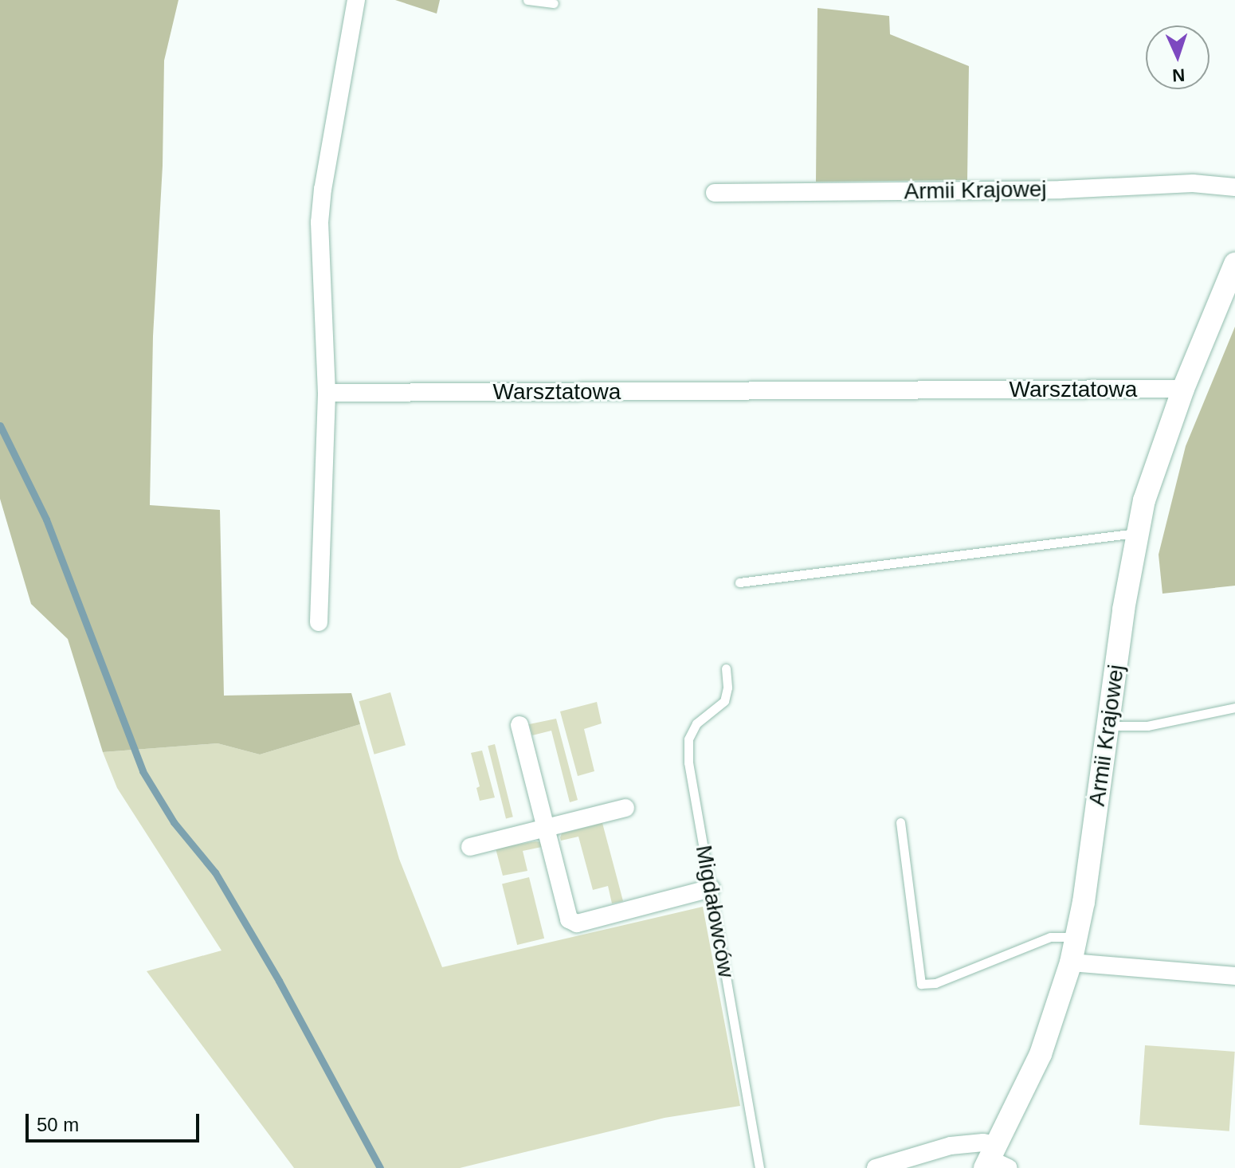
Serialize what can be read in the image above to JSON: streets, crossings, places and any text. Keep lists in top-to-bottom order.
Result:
{
  "streets": {
    "street": ["Armii Krajowej", "Warsztatowa"],
    "lane": ["Migdałowców"]
  },
  "crossings": [
    ["Armii Krajowej", "Warsztatowa"]
  ],
  "scale_bar": "50 m",
  "north": "bottom"
}
